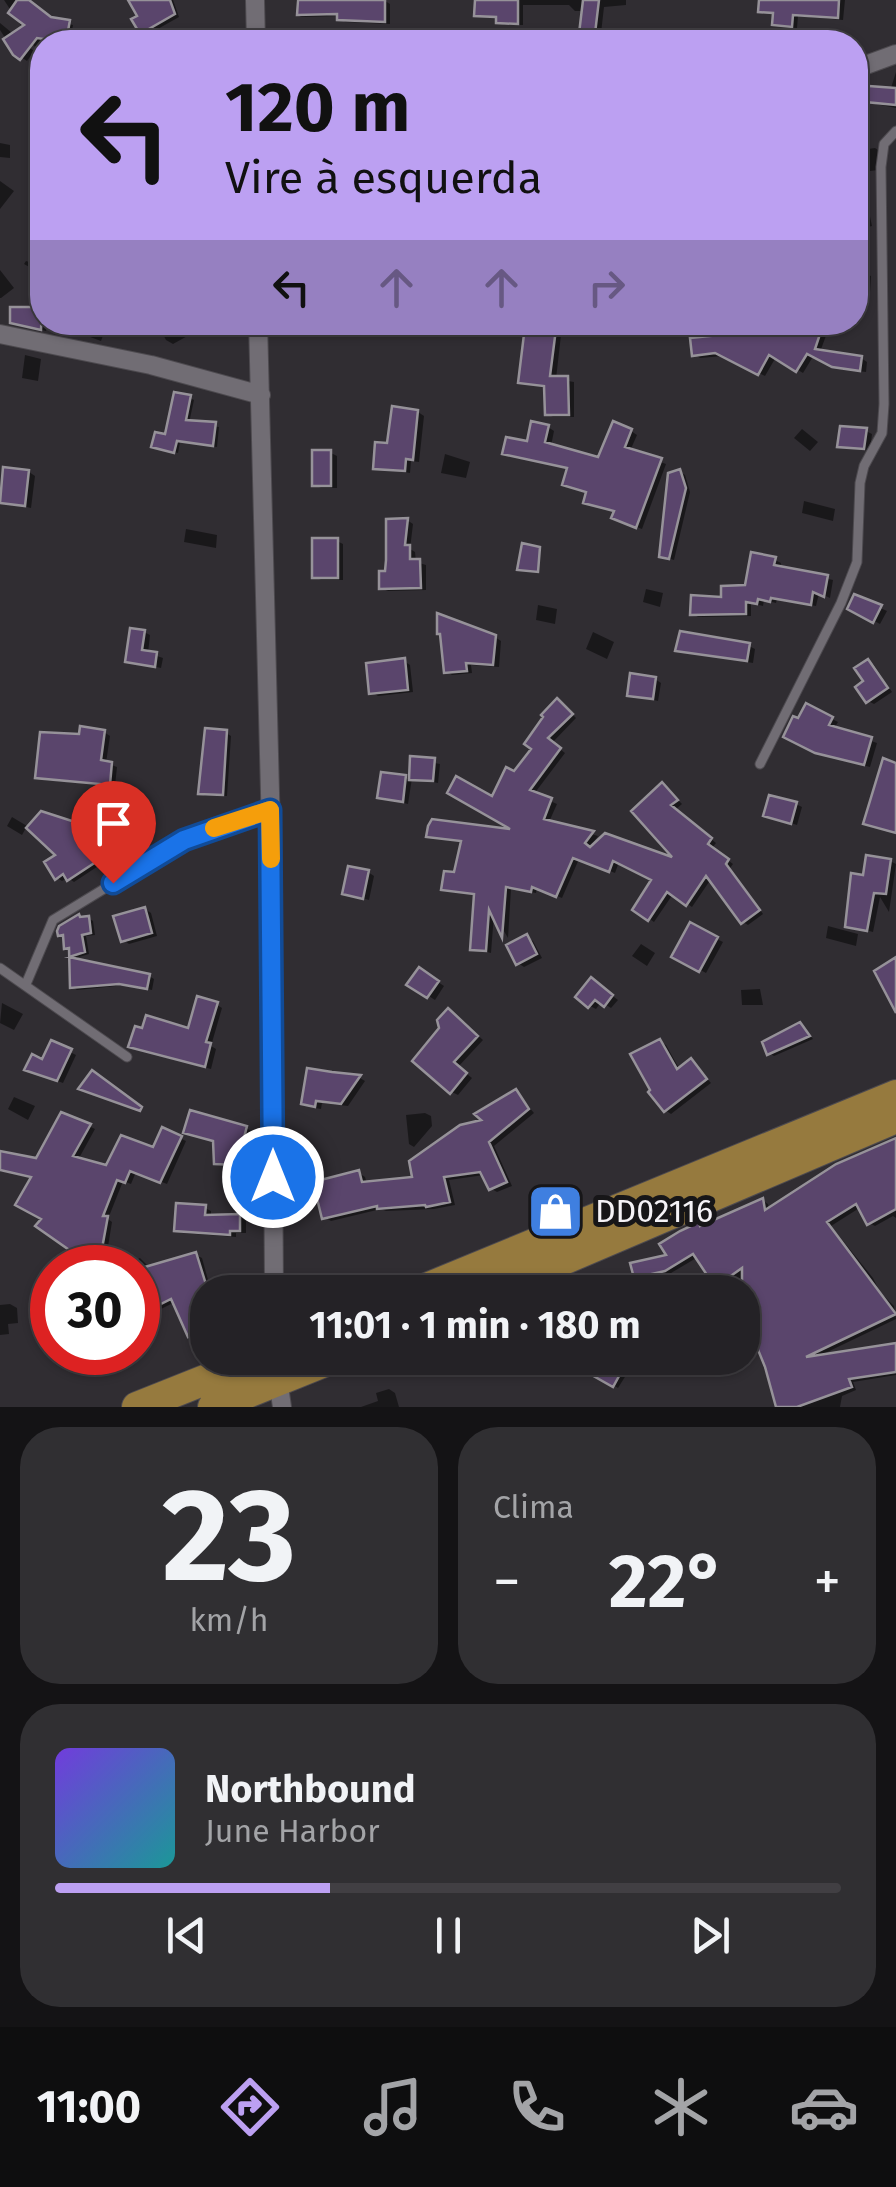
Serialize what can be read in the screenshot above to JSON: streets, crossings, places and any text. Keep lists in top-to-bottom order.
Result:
{
  "places": {
    "shop": ["DD02116"]
  },
  "page": {
    "turn": ["120 m", "Vire à esquerda"],
    "limit": "30",
    "trip": "11:01 · 1 min · 180 m",
    "tile": [
      ["23", "km/h"],
      "Clima"
    ],
    "heat": ["−", "22°", "+"],
    "song": ["Northbound", "June Harbor"],
    "tabs": "11:00"
  }
}
